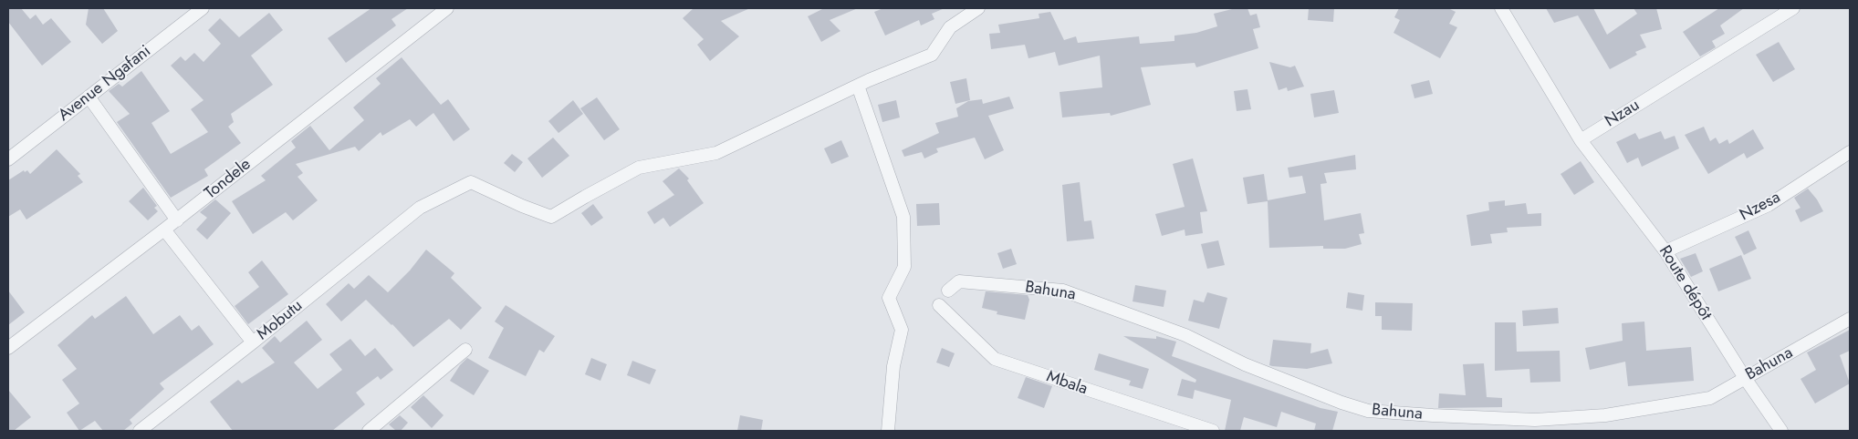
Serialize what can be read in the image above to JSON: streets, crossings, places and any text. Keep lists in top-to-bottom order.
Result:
{
  "streets": {
    "street": [
      "Avenue Ngafani",
      "Nzau",
      "Tondele",
      "Nzesa",
      "Route dépôt",
      "Bahuna",
      "Mobutu",
      "Mbala"
    ]
  },
  "crossings": [
    ["Nzau", "Route dépôt"],
    ["Nzesa", "Route dépôt"],
    ["Route dépôt", "Bahuna"]
  ]
}
